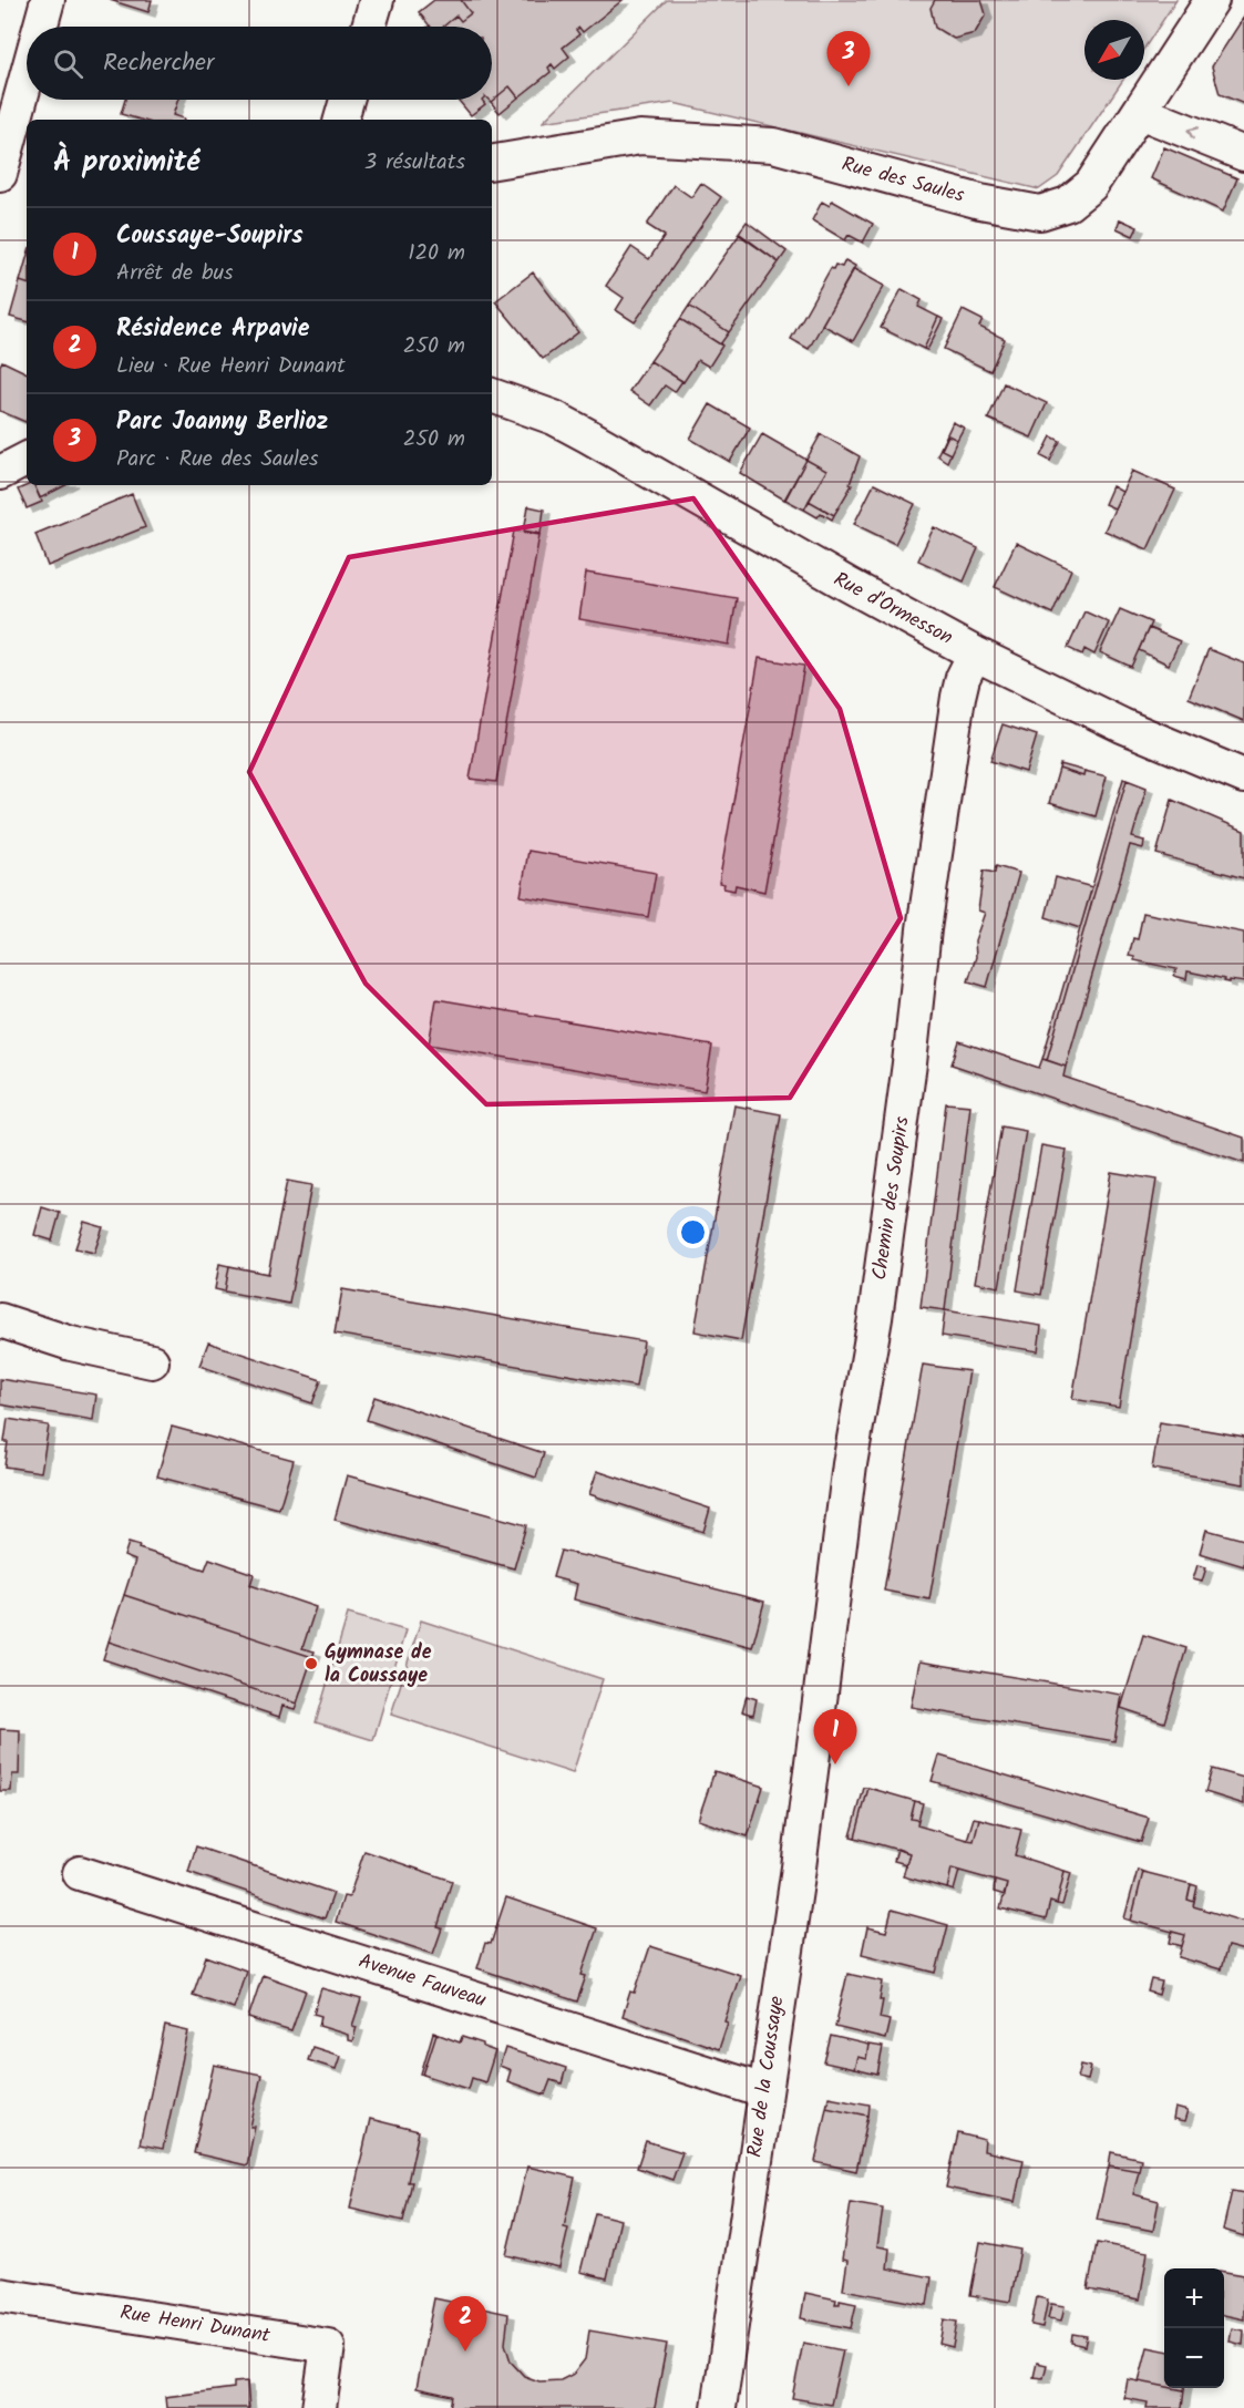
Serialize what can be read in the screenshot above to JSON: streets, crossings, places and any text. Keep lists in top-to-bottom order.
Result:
{
  "streets": {
    "street": [
      "Rue des Saules",
      "Rue d'Ormesson",
      "Chemin des Soupirs",
      "Avenue Fauveau",
      "Rue de la Coussaye",
      "Rue Henri Dunant"
    ]
  },
  "crossings": [
    ["Rue d'Ormesson", "Chemin des Soupirs"],
    ["Chemin des Soupirs", "Rue de la Coussaye"],
    ["Avenue Fauveau", "Rue de la Coussaye"]
  ],
  "places": ["Gymnase de la Coussaye"],
  "north": "bottom left",
  "page": {
    "search": "Rechercher",
    "pins": ["3", "1", "2"],
    "heading": ["À proximité", "3 résultats"],
    "list": [
      {
        "mark": "1",
        "name": "Coussaye-Soupirs",
        "note": "Arrêt de bus",
        "value": "120 m"
      },
      {
        "mark": "2",
        "name": "Résidence Arpavie",
        "note": "Lieu · Rue Henri Dunant",
        "value": "250 m"
      },
      {
        "mark": "3",
        "name": "Parc Joanny Berlioz",
        "note": "Parc · Rue des Saules",
        "value": "250 m"
      }
    ],
    "map_buttons": ["+", "−"]
  }
}
